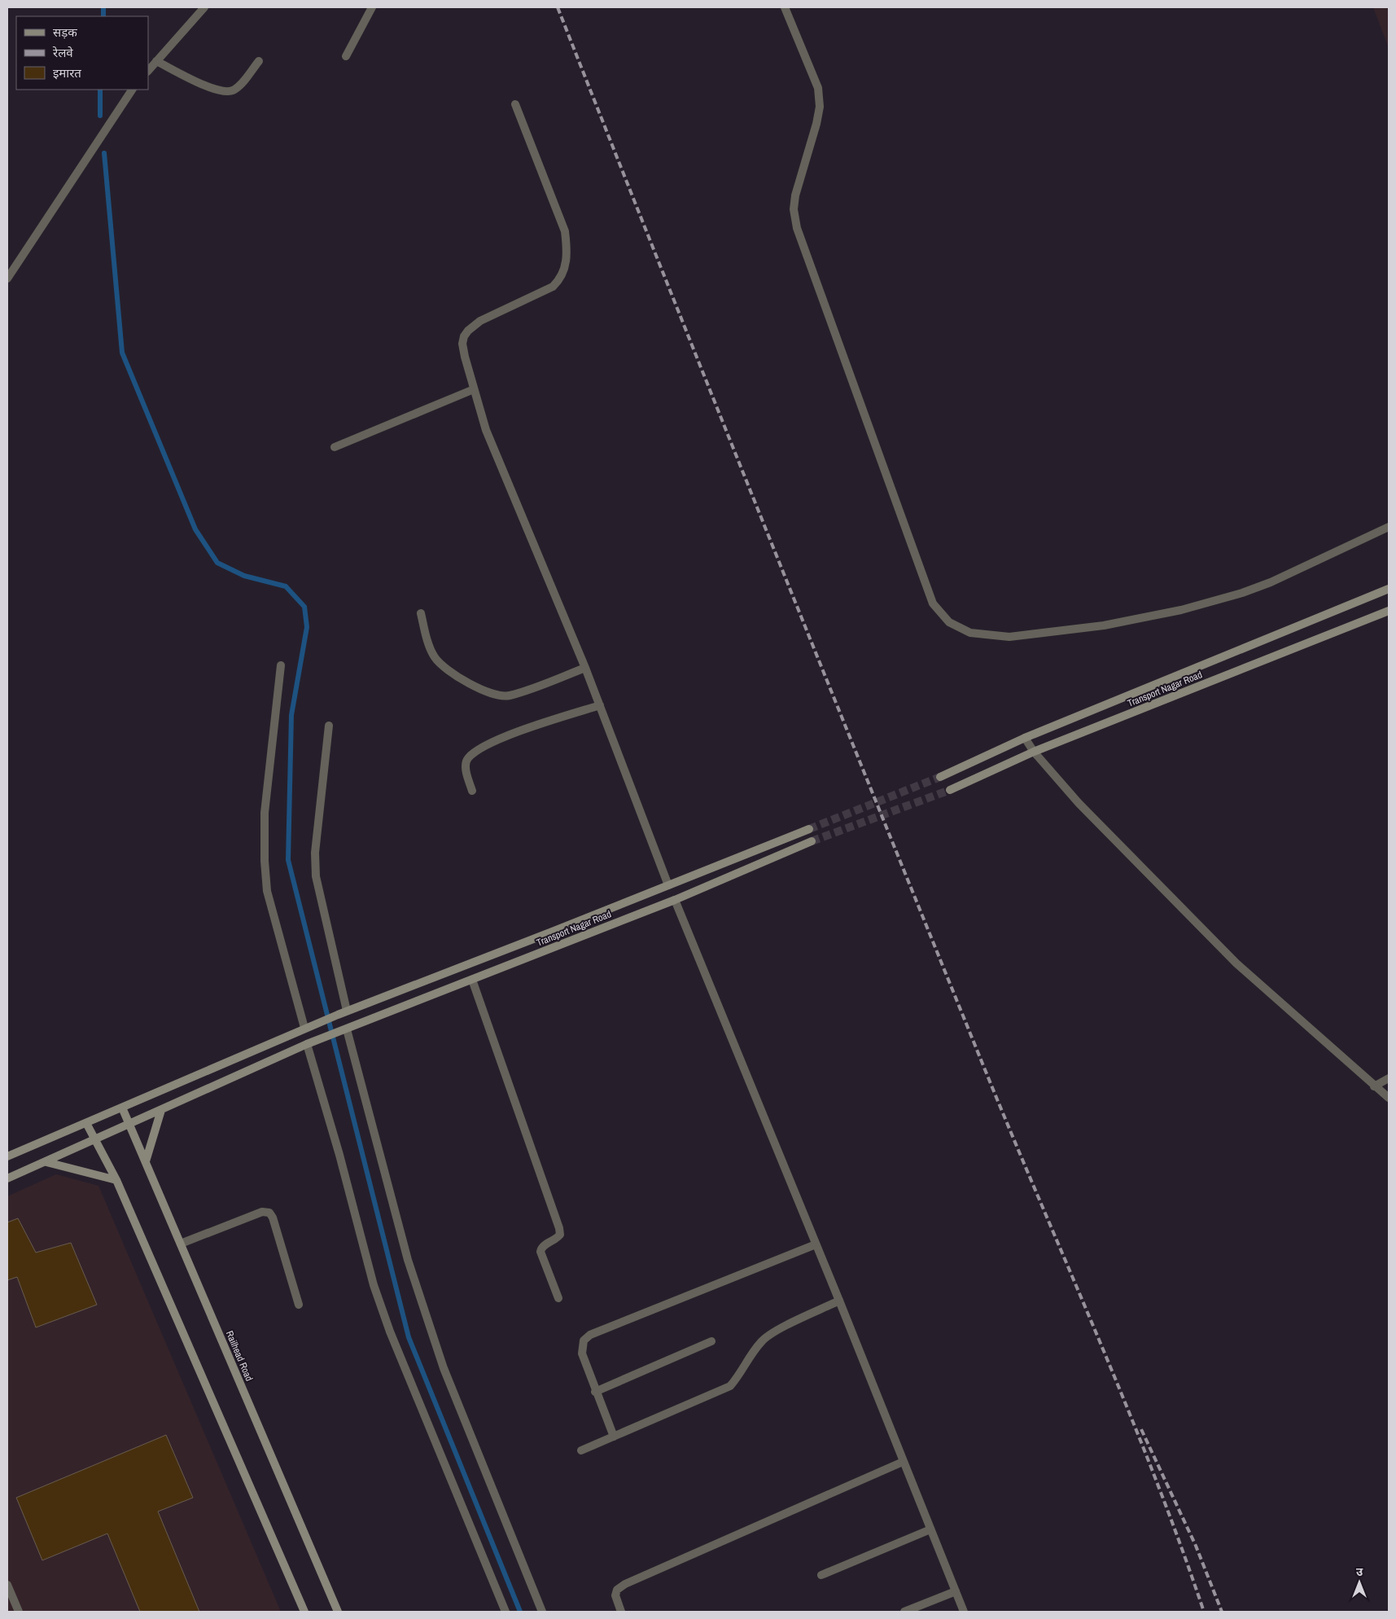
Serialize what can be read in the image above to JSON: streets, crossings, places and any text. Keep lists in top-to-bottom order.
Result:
{
  "streets": {
    "main road": ["Transport Nagar Road", "Railhead Road"]
  },
  "crossings": [
    ["Transport Nagar Road", "Railhead Road"]
  ],
  "legend": ["सड़क", "रेलवे", "इमारत"],
  "north": "top"
}
